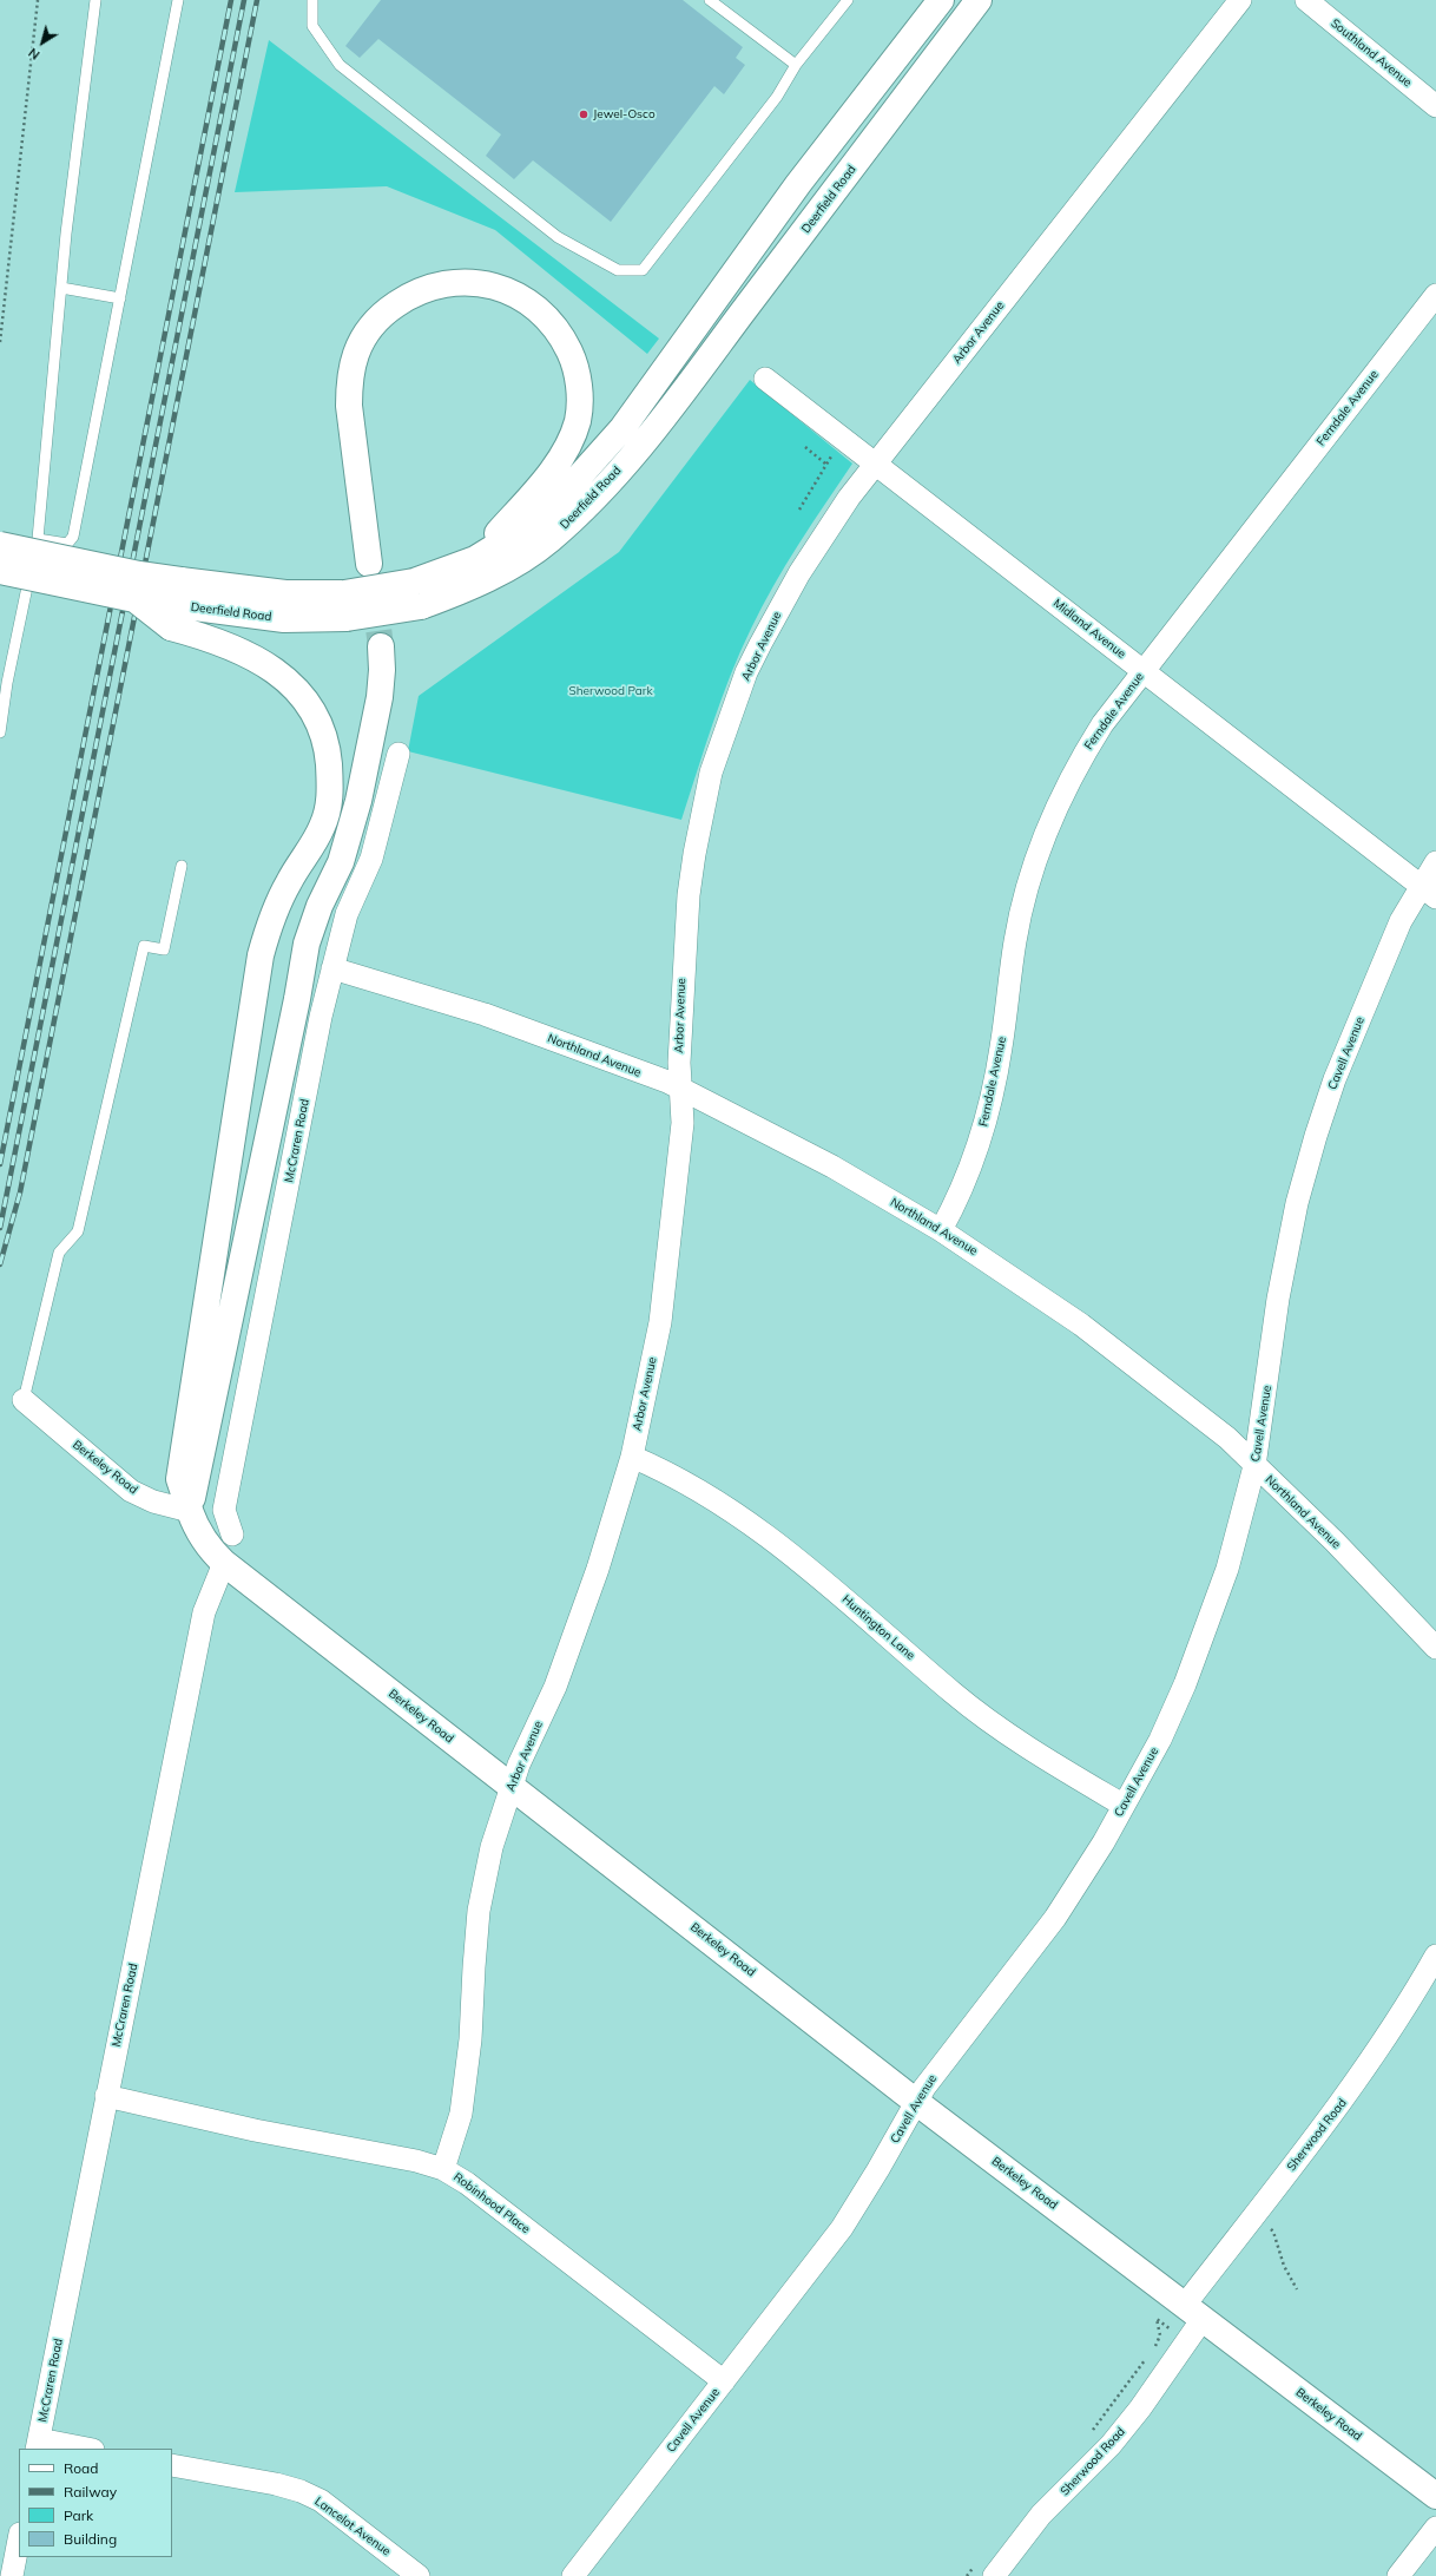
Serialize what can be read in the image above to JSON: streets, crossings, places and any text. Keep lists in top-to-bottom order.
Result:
{
  "streets": {
    "main road": ["Deerfield Road", "Berkeley Road"],
    "street": [
      "Southland Avenue",
      "Arbor Avenue",
      "Ferndale Avenue",
      "Midland Avenue",
      "Cavell Avenue",
      "Northland Avenue",
      "McCraren Road",
      "Huntington Lane",
      "Sherwood Road",
      "Robinhood Place",
      "Lancelot Avenue"
    ]
  },
  "crossings": [
    ["Arbor Avenue", "Midland Avenue"],
    ["Arbor Avenue", "Northland Avenue"],
    ["Arbor Avenue", "Berkeley Road"],
    ["Arbor Avenue", "Huntington Lane"],
    ["Arbor Avenue", "Robinhood Place"],
    ["Ferndale Avenue", "Midland Avenue"],
    ["Ferndale Avenue", "Northland Avenue"],
    ["Midland Avenue", "Cavell Avenue"],
    ["Cavell Avenue", "Northland Avenue"],
    ["Cavell Avenue", "Berkeley Road"],
    ["Cavell Avenue", "Huntington Lane"],
    ["Cavell Avenue", "Robinhood Place"],
    ["Northland Avenue", "McCraren Road"],
    ["McCraren Road", "Berkeley Road"],
    ["McCraren Road", "Robinhood Place"],
    ["Berkeley Road", "Sherwood Road"]
  ],
  "parks": ["Sherwood Park"],
  "places": ["Jewel-Osco"],
  "legend": [
    "Road",
    "Railway",
    "Park",
    "Building"
  ],
  "north": "bottom left"
}
